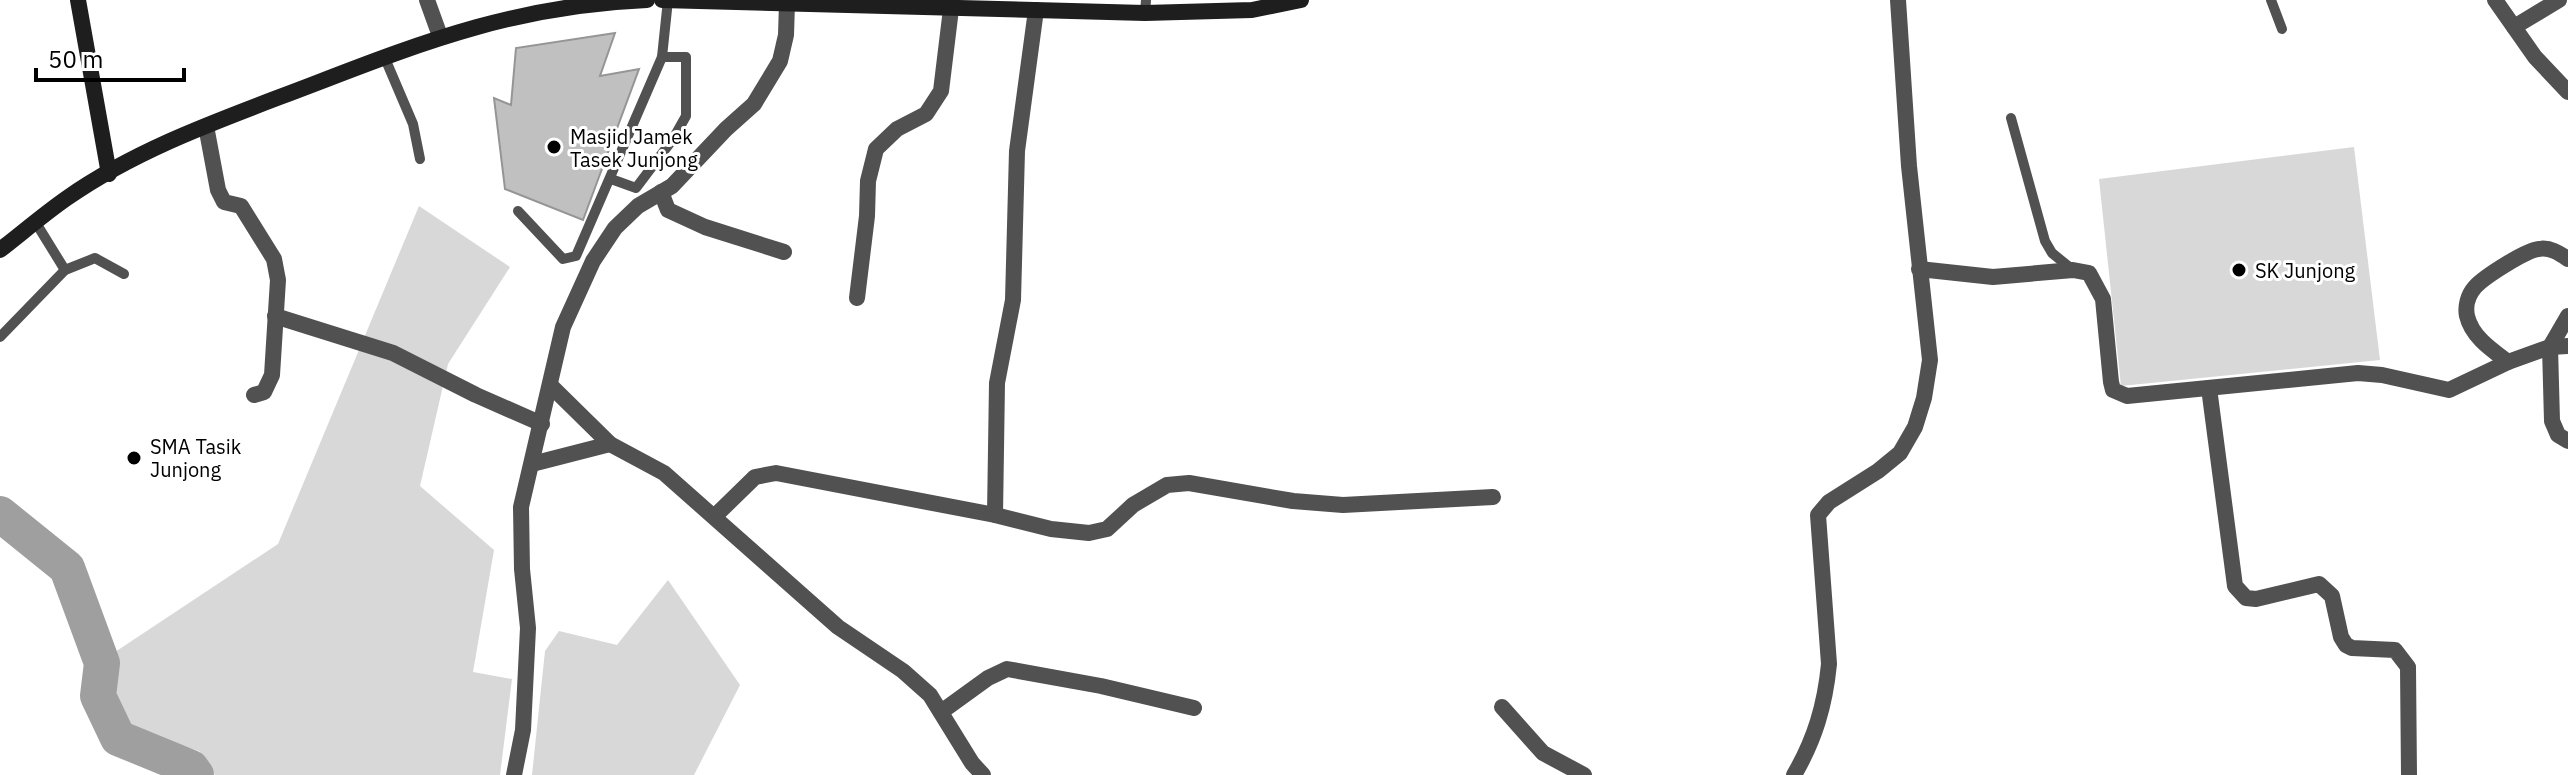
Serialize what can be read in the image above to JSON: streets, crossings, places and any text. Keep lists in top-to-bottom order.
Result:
{
  "places": ["Masjid Jamek Tasek Junjong", "SK Junjong", "SMA Tasik Junjong"],
  "scale_bar": "50 m"
}
